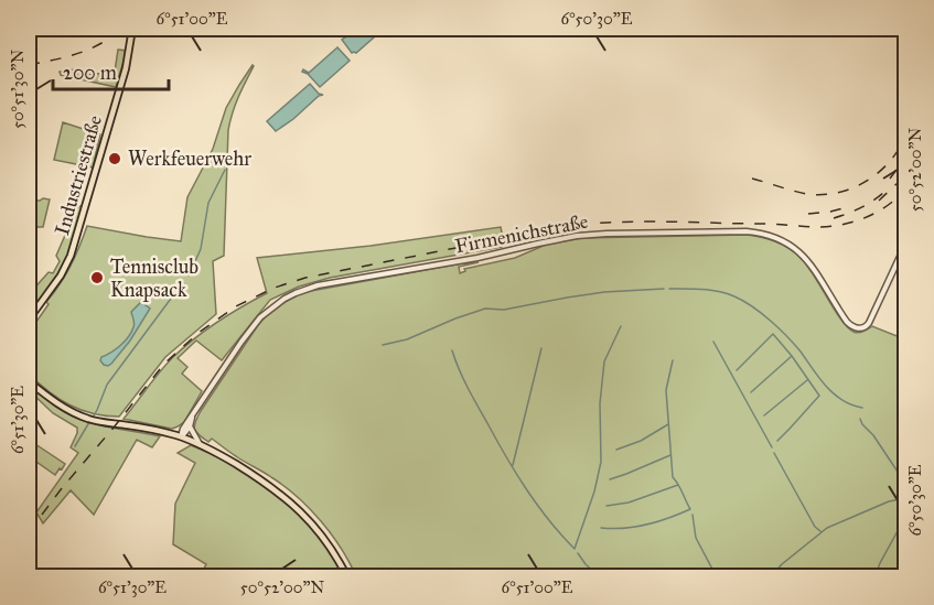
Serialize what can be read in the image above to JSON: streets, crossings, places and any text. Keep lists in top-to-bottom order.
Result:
{
  "streets": {
    "main road": ["Industriestraße"],
    "street": ["Firmenichstraße"]
  },
  "places": ["Werkfeuerwehr", "Tennisclub Knapsack"],
  "scale_bar": "200 m",
  "coordinates": [
    "6°51'00\"E",
    "6°50'30\"E",
    "50°51'30\"N",
    "50°52'00\"N",
    "6°51'30\"E"
  ]
}
